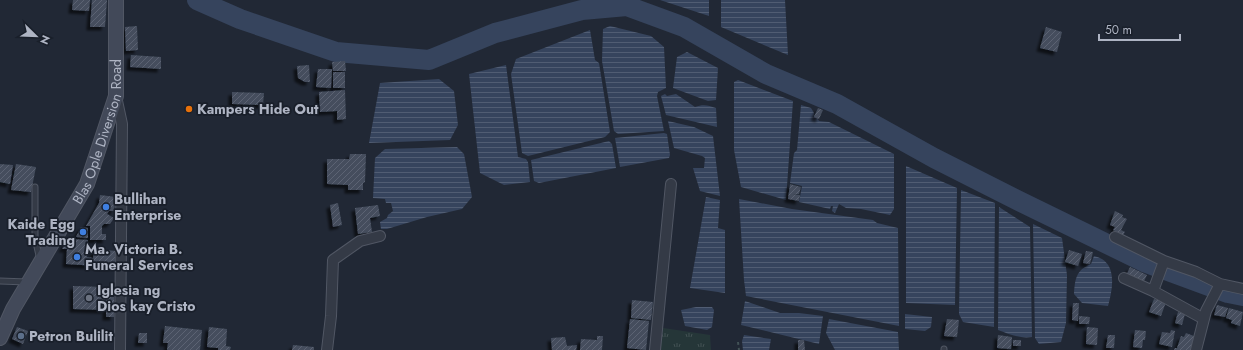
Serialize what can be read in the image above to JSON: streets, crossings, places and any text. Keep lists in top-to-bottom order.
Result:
{
  "streets": {
    "main road": ["Blas Ople Diversion Road"]
  },
  "places": [
    "Kampers Hide Out",
    "Bullihan Enterprise",
    "Kaide Egg Trading",
    "Ma. Victoria B. Funeral Services",
    "Iglesia ng Dios kay Cristo",
    "Petron Bulilit"
  ],
  "scale_bar": "50 m",
  "north": "bottom right"
}
